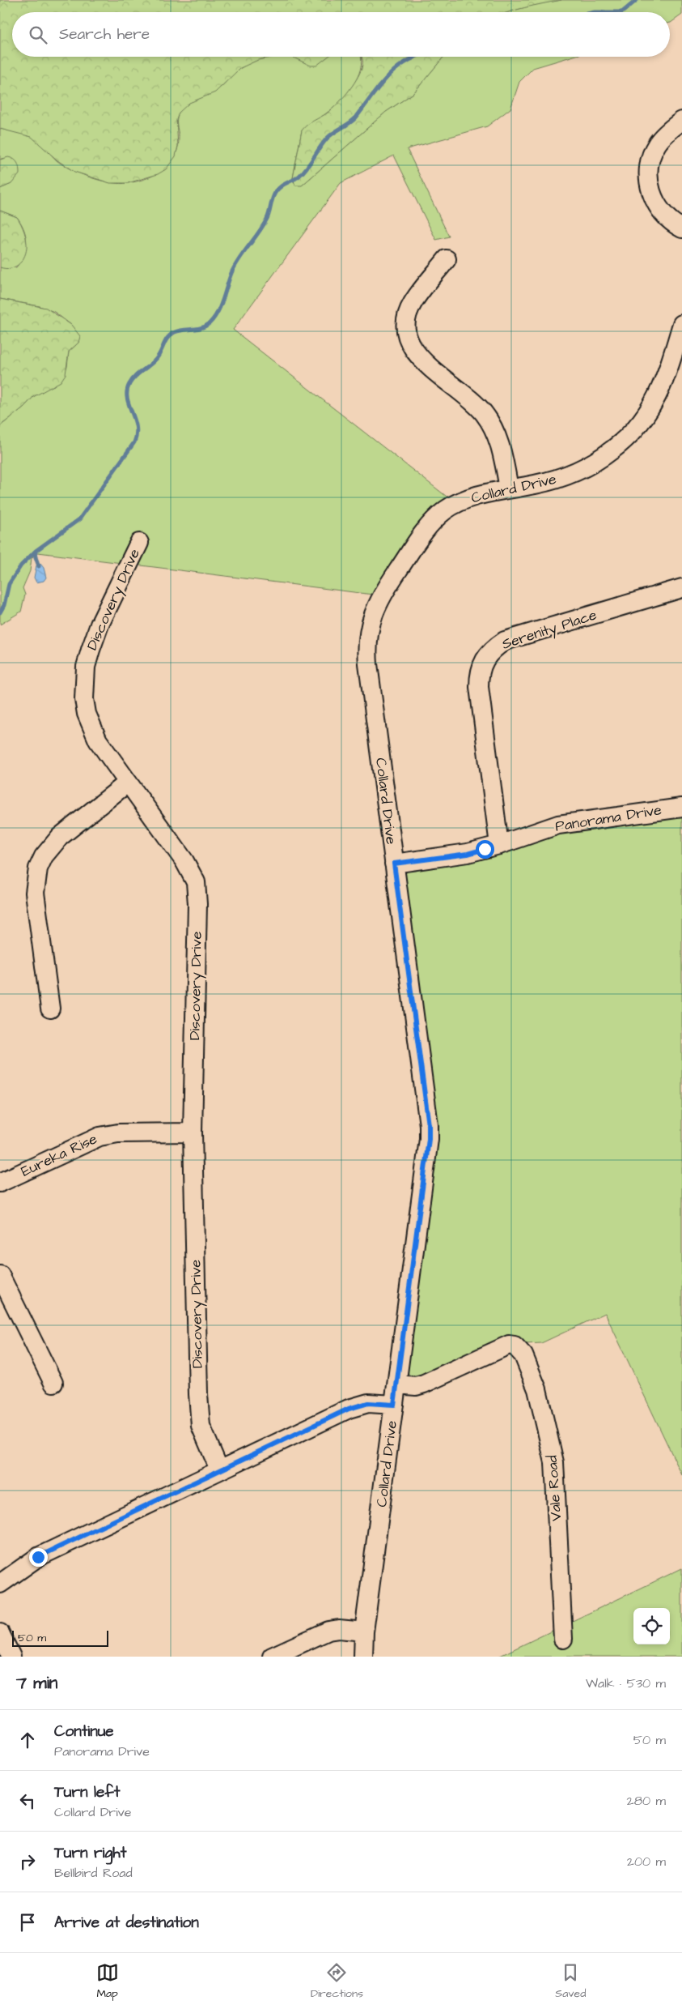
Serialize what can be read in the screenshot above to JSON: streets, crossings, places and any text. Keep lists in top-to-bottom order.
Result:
{
  "streets": {
    "street": [
      "Collard Drive",
      "Discovery Drive",
      "Serenity Place",
      "Panorama Drive",
      "Eureka Rise",
      "Vale Road"
    ]
  },
  "crossings": [
    ["Collard Drive", "Panorama Drive"],
    ["Collard Drive", "Vale Road"],
    ["Discovery Drive", "Eureka Rise"],
    ["Serenity Place", "Panorama Drive"]
  ],
  "scale_bar": "50 m",
  "page": {
    "search": "Search here",
    "scale": "50 m",
    "heading": ["7 min", "Walk · 530 m"],
    "list": [
      ["Continue", "Panorama Drive", "50 m"],
      ["Turn left", "Collard Drive", "280 m"],
      ["Turn right", "Bellbird Road", "200 m"],
      "Arrive at destination"
    ],
    "nav": ["Map", "Directions", "Saved"]
  }
}
